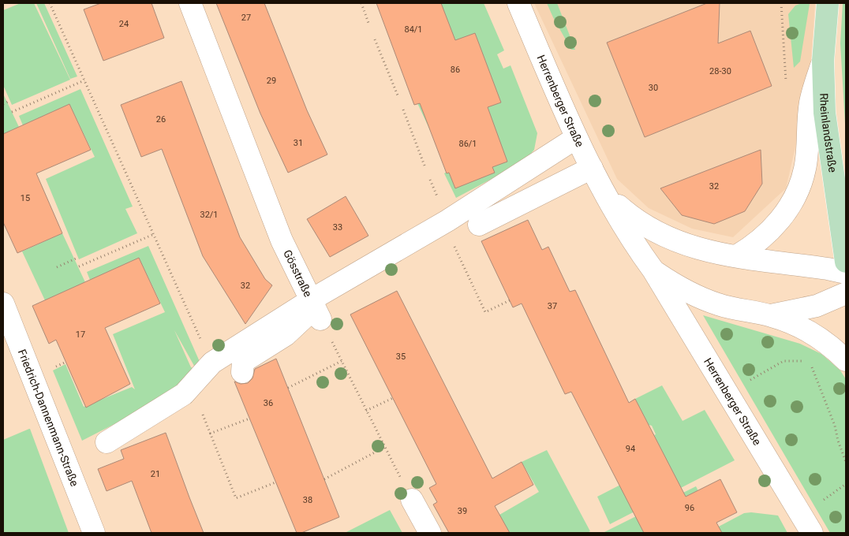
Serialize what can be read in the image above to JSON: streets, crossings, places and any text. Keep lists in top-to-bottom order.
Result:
{
  "streets": {
    "main road": ["Rheinlandstraße"],
    "street": ["Herrenberger Straße", "Gösstraße", "Friedrich-Dannenmann-Straße"]
  },
  "house_numbers": [
    "27",
    "24",
    "84/1",
    "86",
    "28-30",
    "29",
    "30",
    "26",
    "31",
    "86/1",
    "32",
    "15",
    "32/1",
    "33",
    "32",
    "37",
    "17",
    "35",
    "36",
    "94",
    "21",
    "38",
    "96",
    "39"
  ]
}
